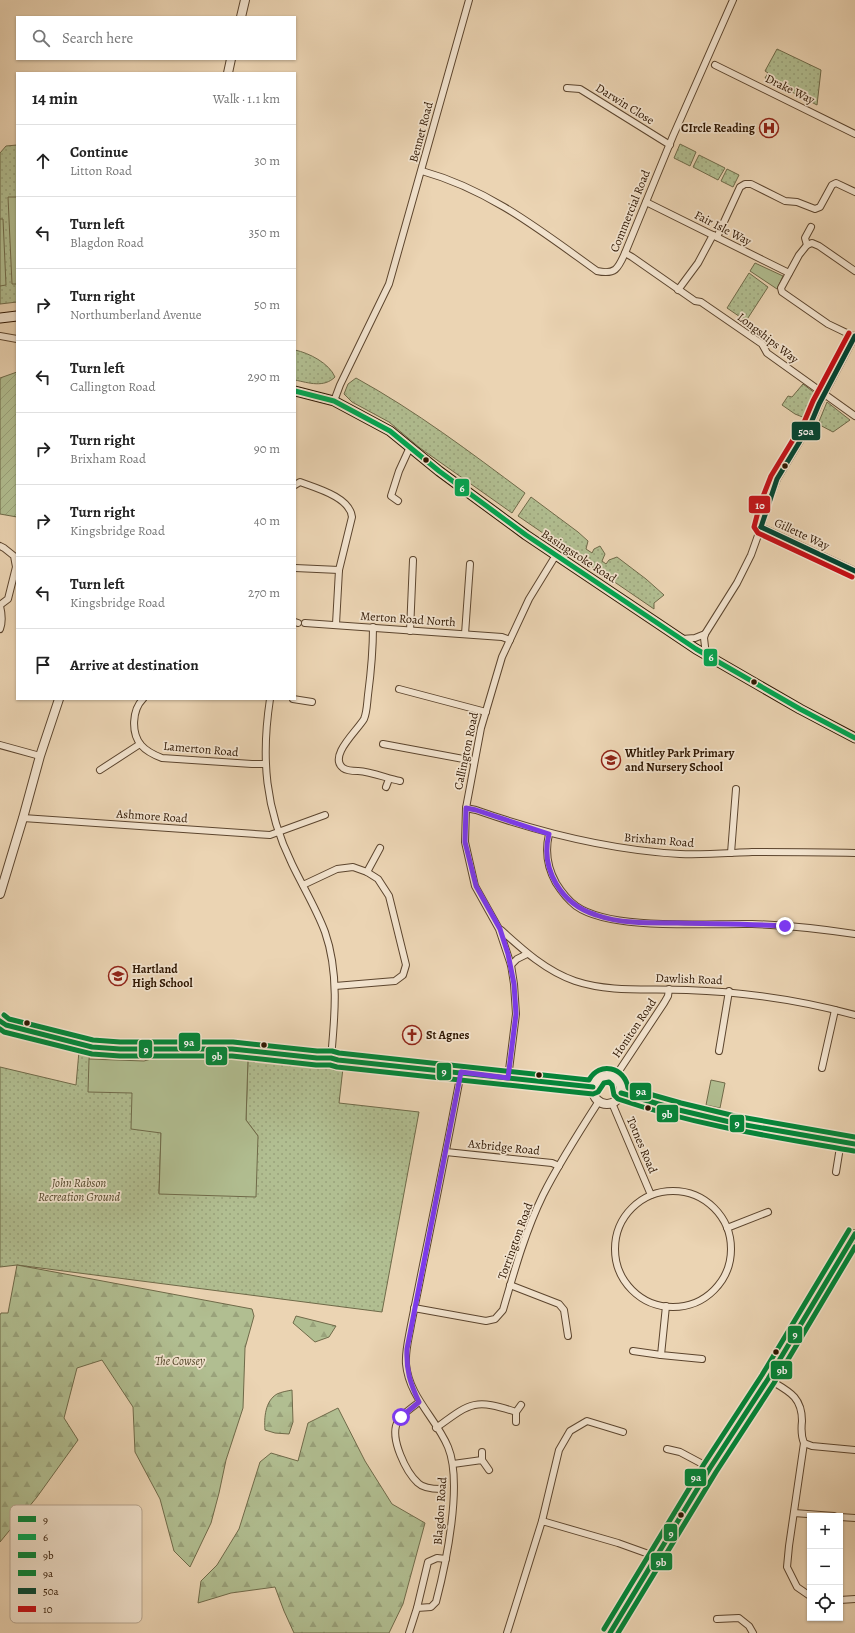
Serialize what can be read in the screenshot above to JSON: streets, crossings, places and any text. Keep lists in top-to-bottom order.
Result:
{
  "streets": {
    "main road": ["Basingstoke Road"],
    "street": [
      "Drake Way",
      "Darwin Close",
      "Bennet Road",
      "Commercial Road",
      "Fair Isle Way",
      "Longships Way",
      "Gillette Way",
      "Merton Road North",
      "Lamerton Road",
      "Callington Road",
      "Ashmore Road",
      "Brixham Road",
      "Dawlish Road",
      "Honiton Road",
      "Totnes Road",
      "Axbridge Road",
      "Torrington Road",
      "Blagdon Road"
    ]
  },
  "crossings": [
    ["Darwin Close", "Commercial Road"],
    ["Bennet Road", "Commercial Road"],
    ["Bennet Road", "Basingstoke Road"],
    ["Commercial Road", "Fair Isle Way"],
    ["Commercial Road", "Longships Way"],
    ["Basingstoke Road", "Callington Road"],
    ["Merton Road North", "Callington Road"],
    ["Callington Road", "Brixham Road"],
    ["Callington Road", "Dawlish Road"],
    ["Dawlish Road", "Honiton Road"],
    ["Honiton Road", "Totnes Road"],
    ["Honiton Road", "Torrington Road"],
    ["Totnes Road", "Torrington Road"],
    ["Axbridge Road", "Torrington Road"],
    ["Axbridge Road", "Blagdon Road"],
    ["Torrington Road", "Blagdon Road"]
  ],
  "parks": ["John Rabson Recreation Ground", "The Cowsey"],
  "places": {
    "hospital": ["CIrcle Reading"],
    "school or university": ["Whitley Park Primary and Nursery School", "Hartland High School"],
    "church": ["St Agnes"]
  },
  "lines": [
    "transit line 10",
    "transit line 50a",
    "transit line 6",
    "transit line 9a",
    "transit line 9",
    "transit line 9b"
  ],
  "legend": [
    "9",
    "6",
    "9b",
    "9a",
    "50a",
    "10"
  ],
  "page": {
    "search": "Search here",
    "heading": ["14 min", "Walk · 1.1 km"],
    "list": [
      ["Continue", "Litton Road", "30 m"],
      ["Turn left", "Blagdon Road", "350 m"],
      ["Turn right", "Northumberland Avenue", "50 m"],
      ["Turn left", "Callington Road", "290 m"],
      ["Turn right", "Brixham Road", "90 m"],
      ["Turn right", "Kingsbridge Road", "40 m"],
      ["Turn left", "Kingsbridge Road", "270 m"],
      "Arrive at destination"
    ],
    "map_buttons": ["+", "−"]
  }
}
